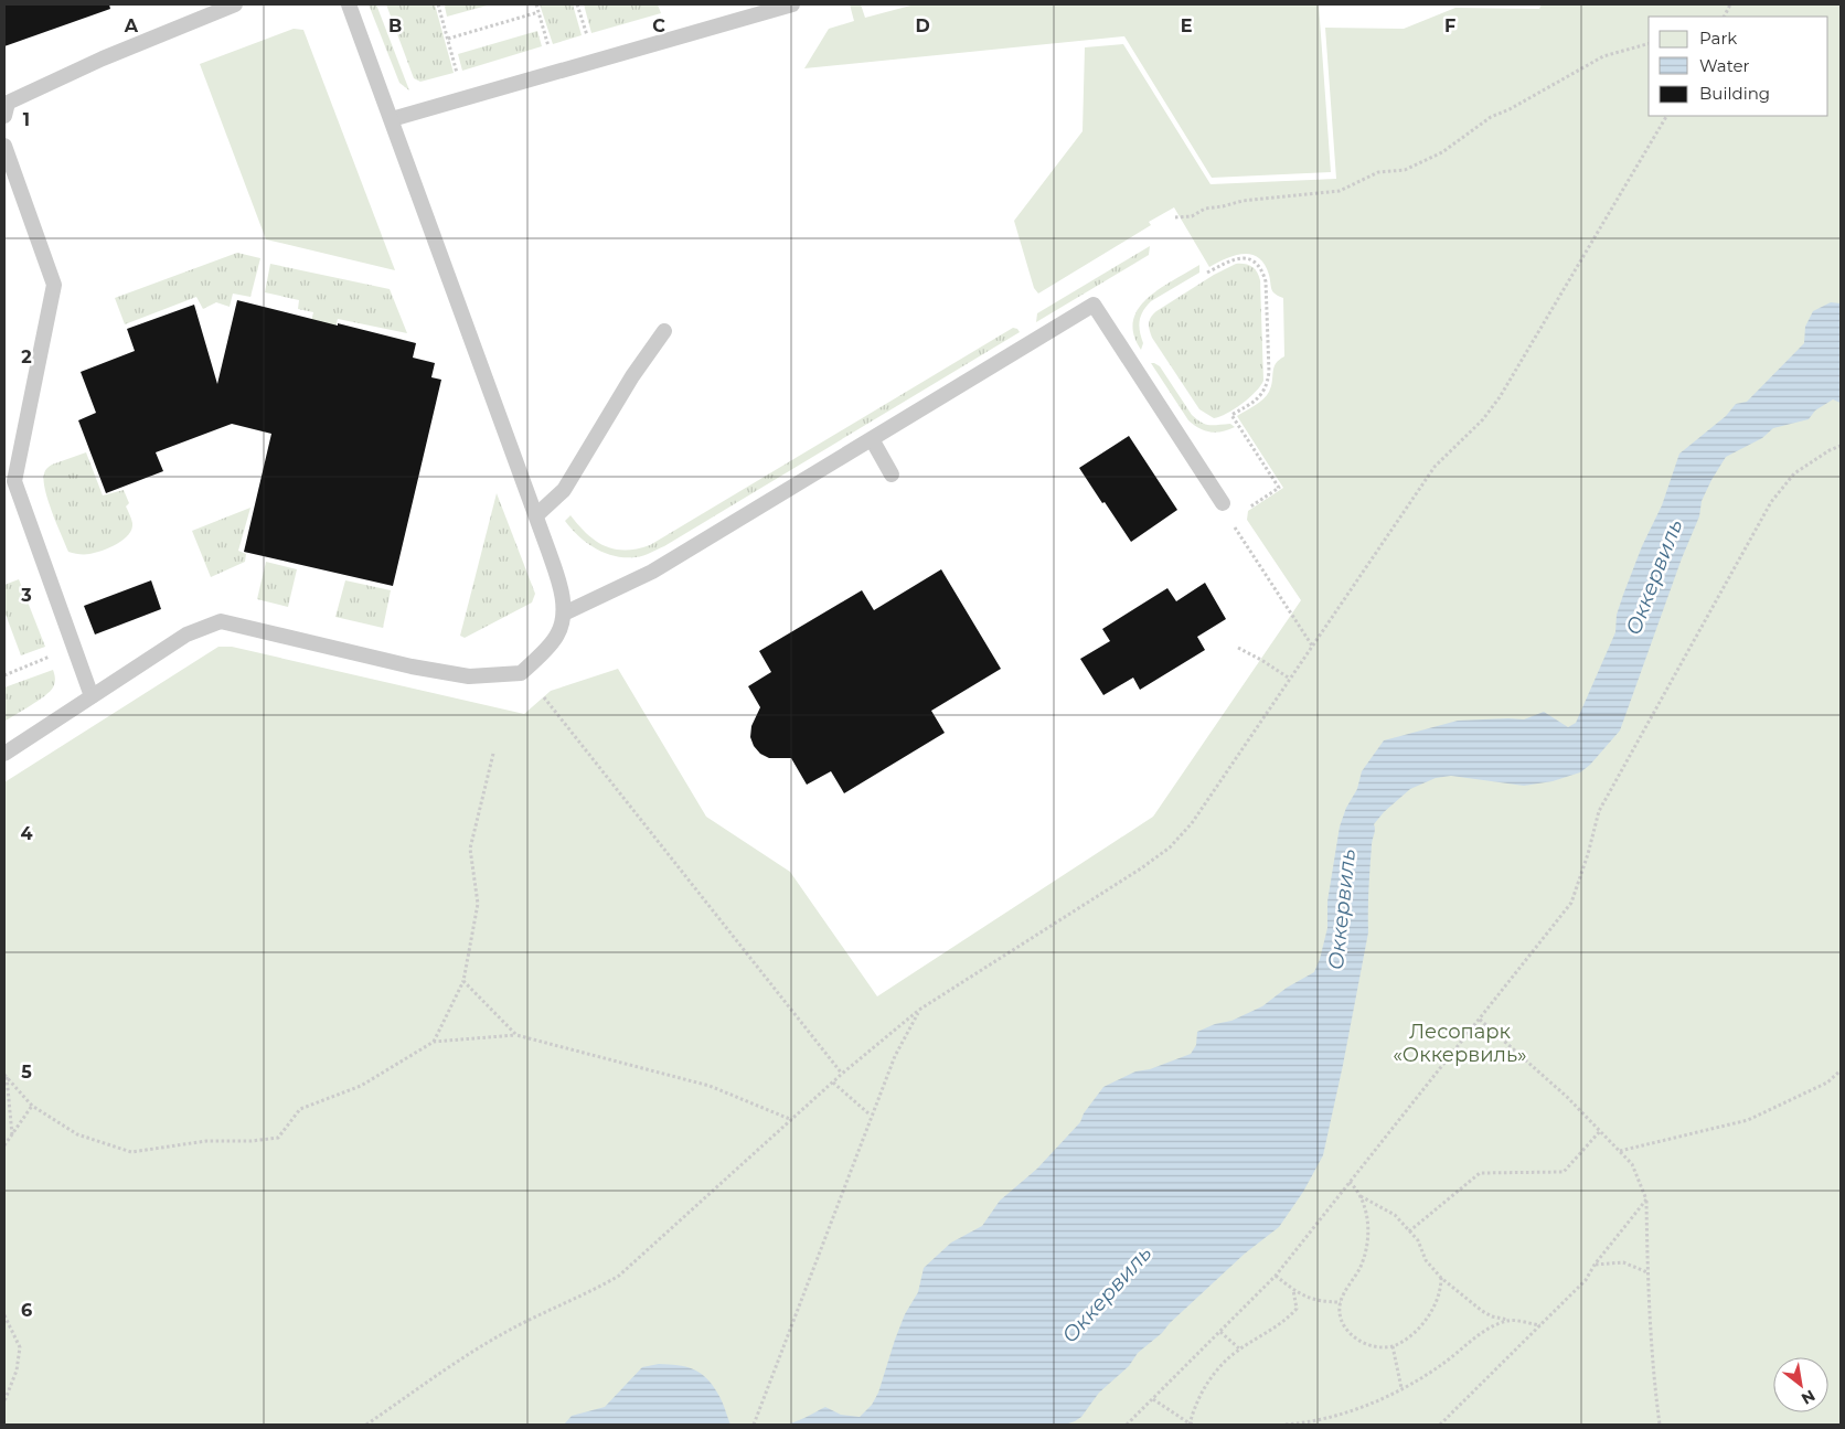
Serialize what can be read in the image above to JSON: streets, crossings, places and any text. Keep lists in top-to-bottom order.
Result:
{
  "water": ["Оккервиль"],
  "parks": ["Лесопарк «Оккервиль»"],
  "legend": ["Park", "Water", "Building"],
  "north": "bottom right",
  "grid": {
    "columns": [
      "A",
      "B",
      "C",
      "D",
      "E",
      "F"
    ],
    "rows": [
      "1",
      "2",
      "3",
      "4",
      "5",
      "6"
    ]
  }
}
